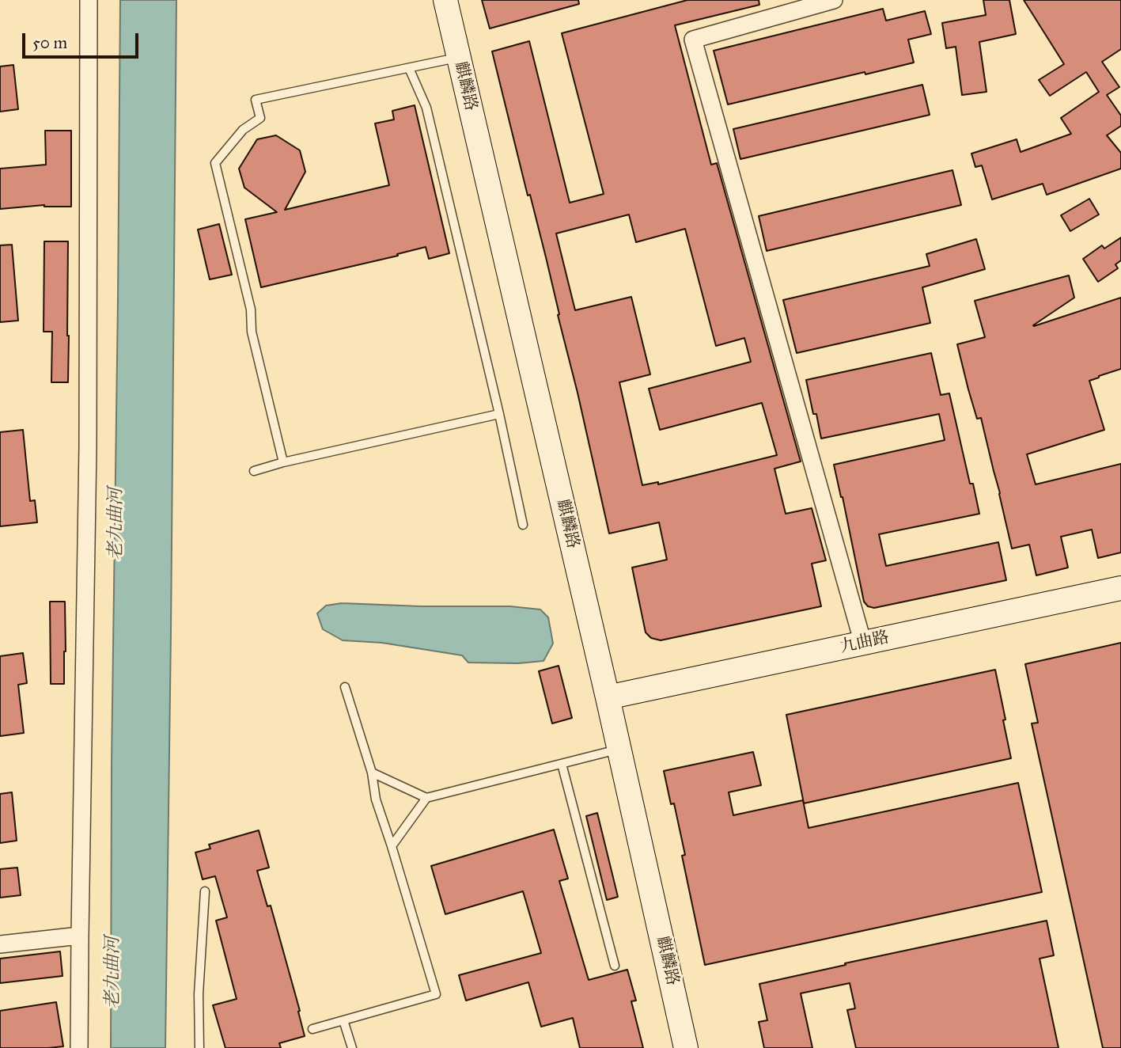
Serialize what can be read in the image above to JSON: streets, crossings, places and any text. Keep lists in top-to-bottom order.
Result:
{
  "streets": {
    "street": ["麒麟路", "九曲路"]
  },
  "crossings": [
    ["麒麟路", "九曲路"]
  ],
  "water": ["老九曲河"],
  "scale_bar": "50 m"
}
